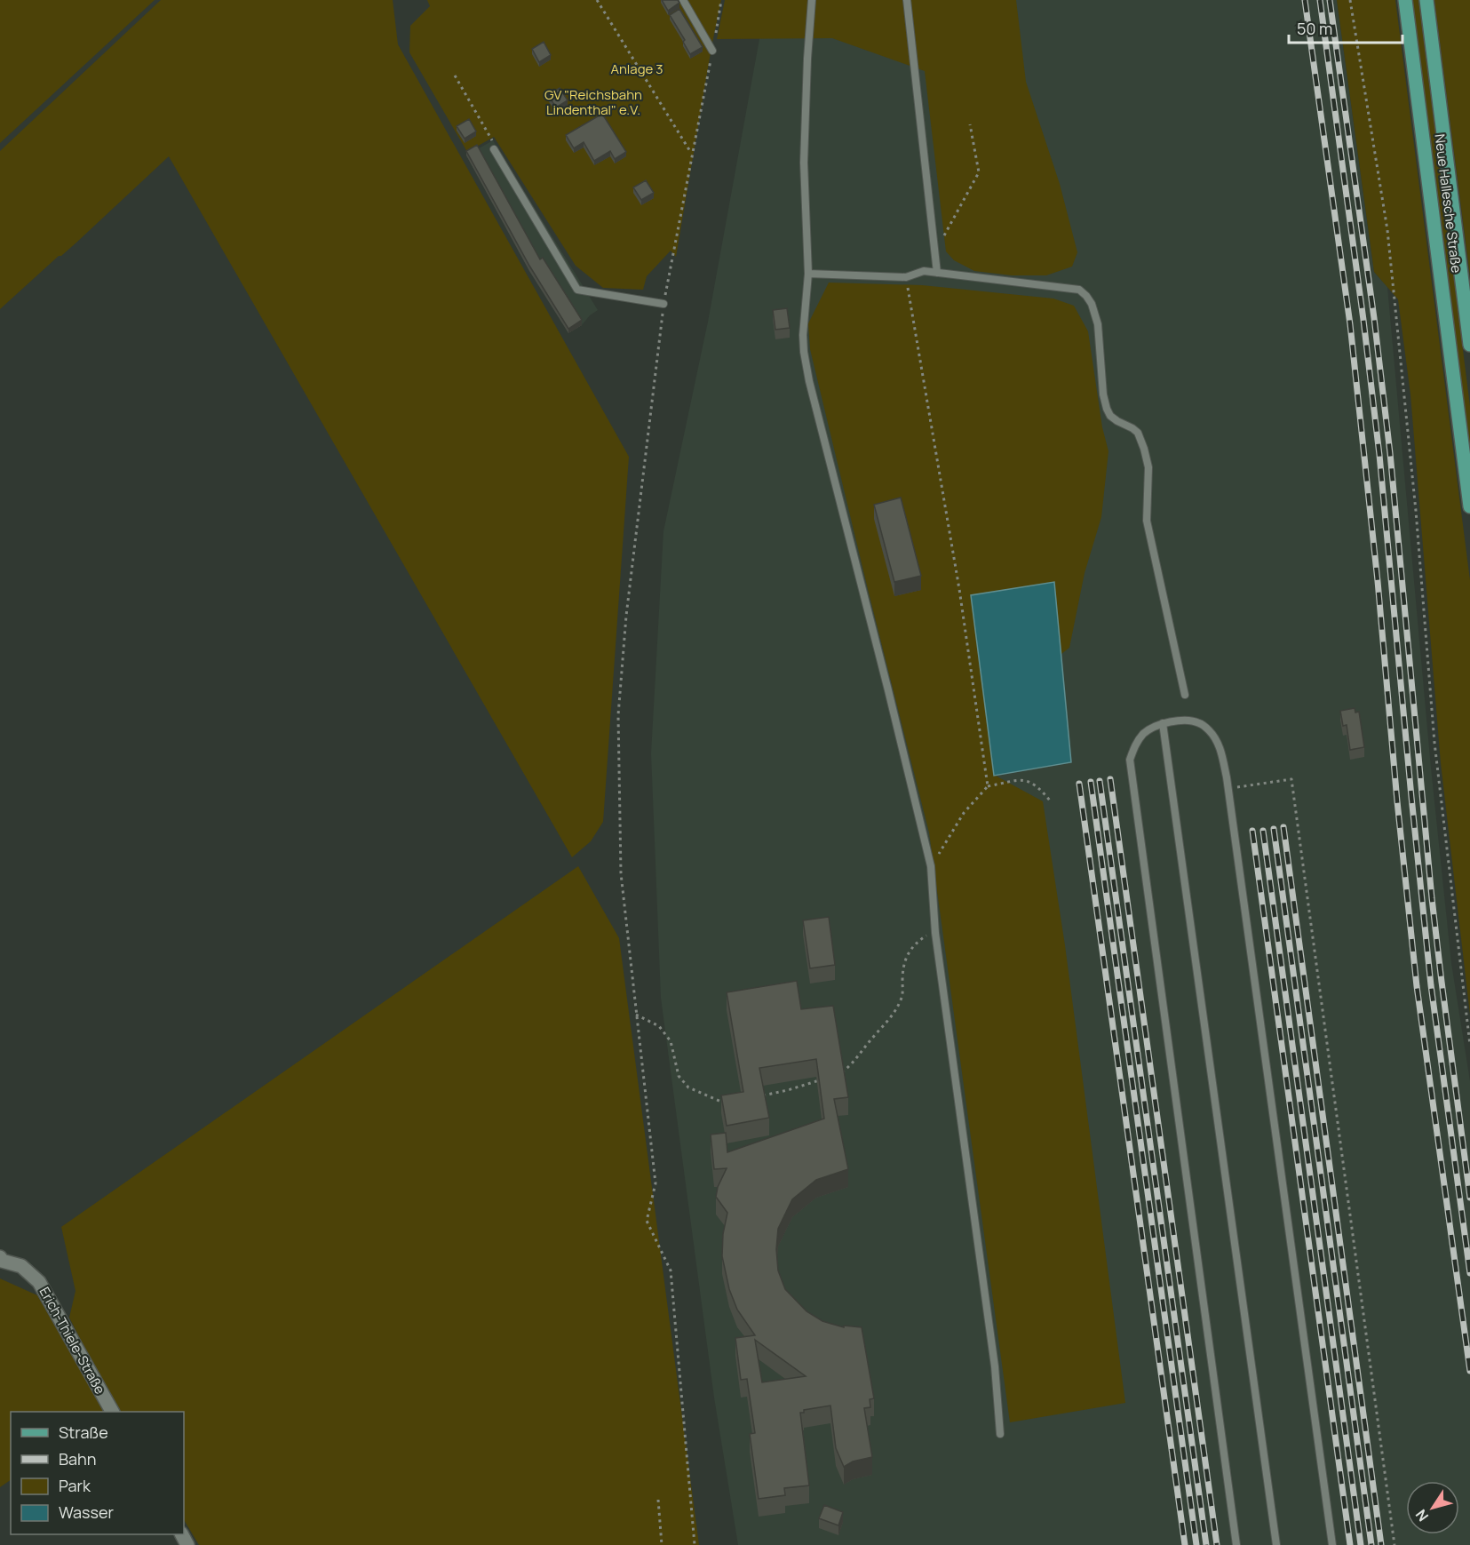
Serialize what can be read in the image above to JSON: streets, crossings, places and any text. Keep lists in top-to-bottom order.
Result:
{
  "streets": {
    "main road": ["Neue Hallesche Straße"],
    "street": ["Erich-Thiele-Straße"]
  },
  "parks": ["Anlage 3", "GV \"Reichsbahn Lindenthal\" e.V."],
  "legend": [
    "Straße",
    "Bahn",
    "Park",
    "Wasser"
  ],
  "scale_bar": "50 m",
  "north": "bottom left"
}
